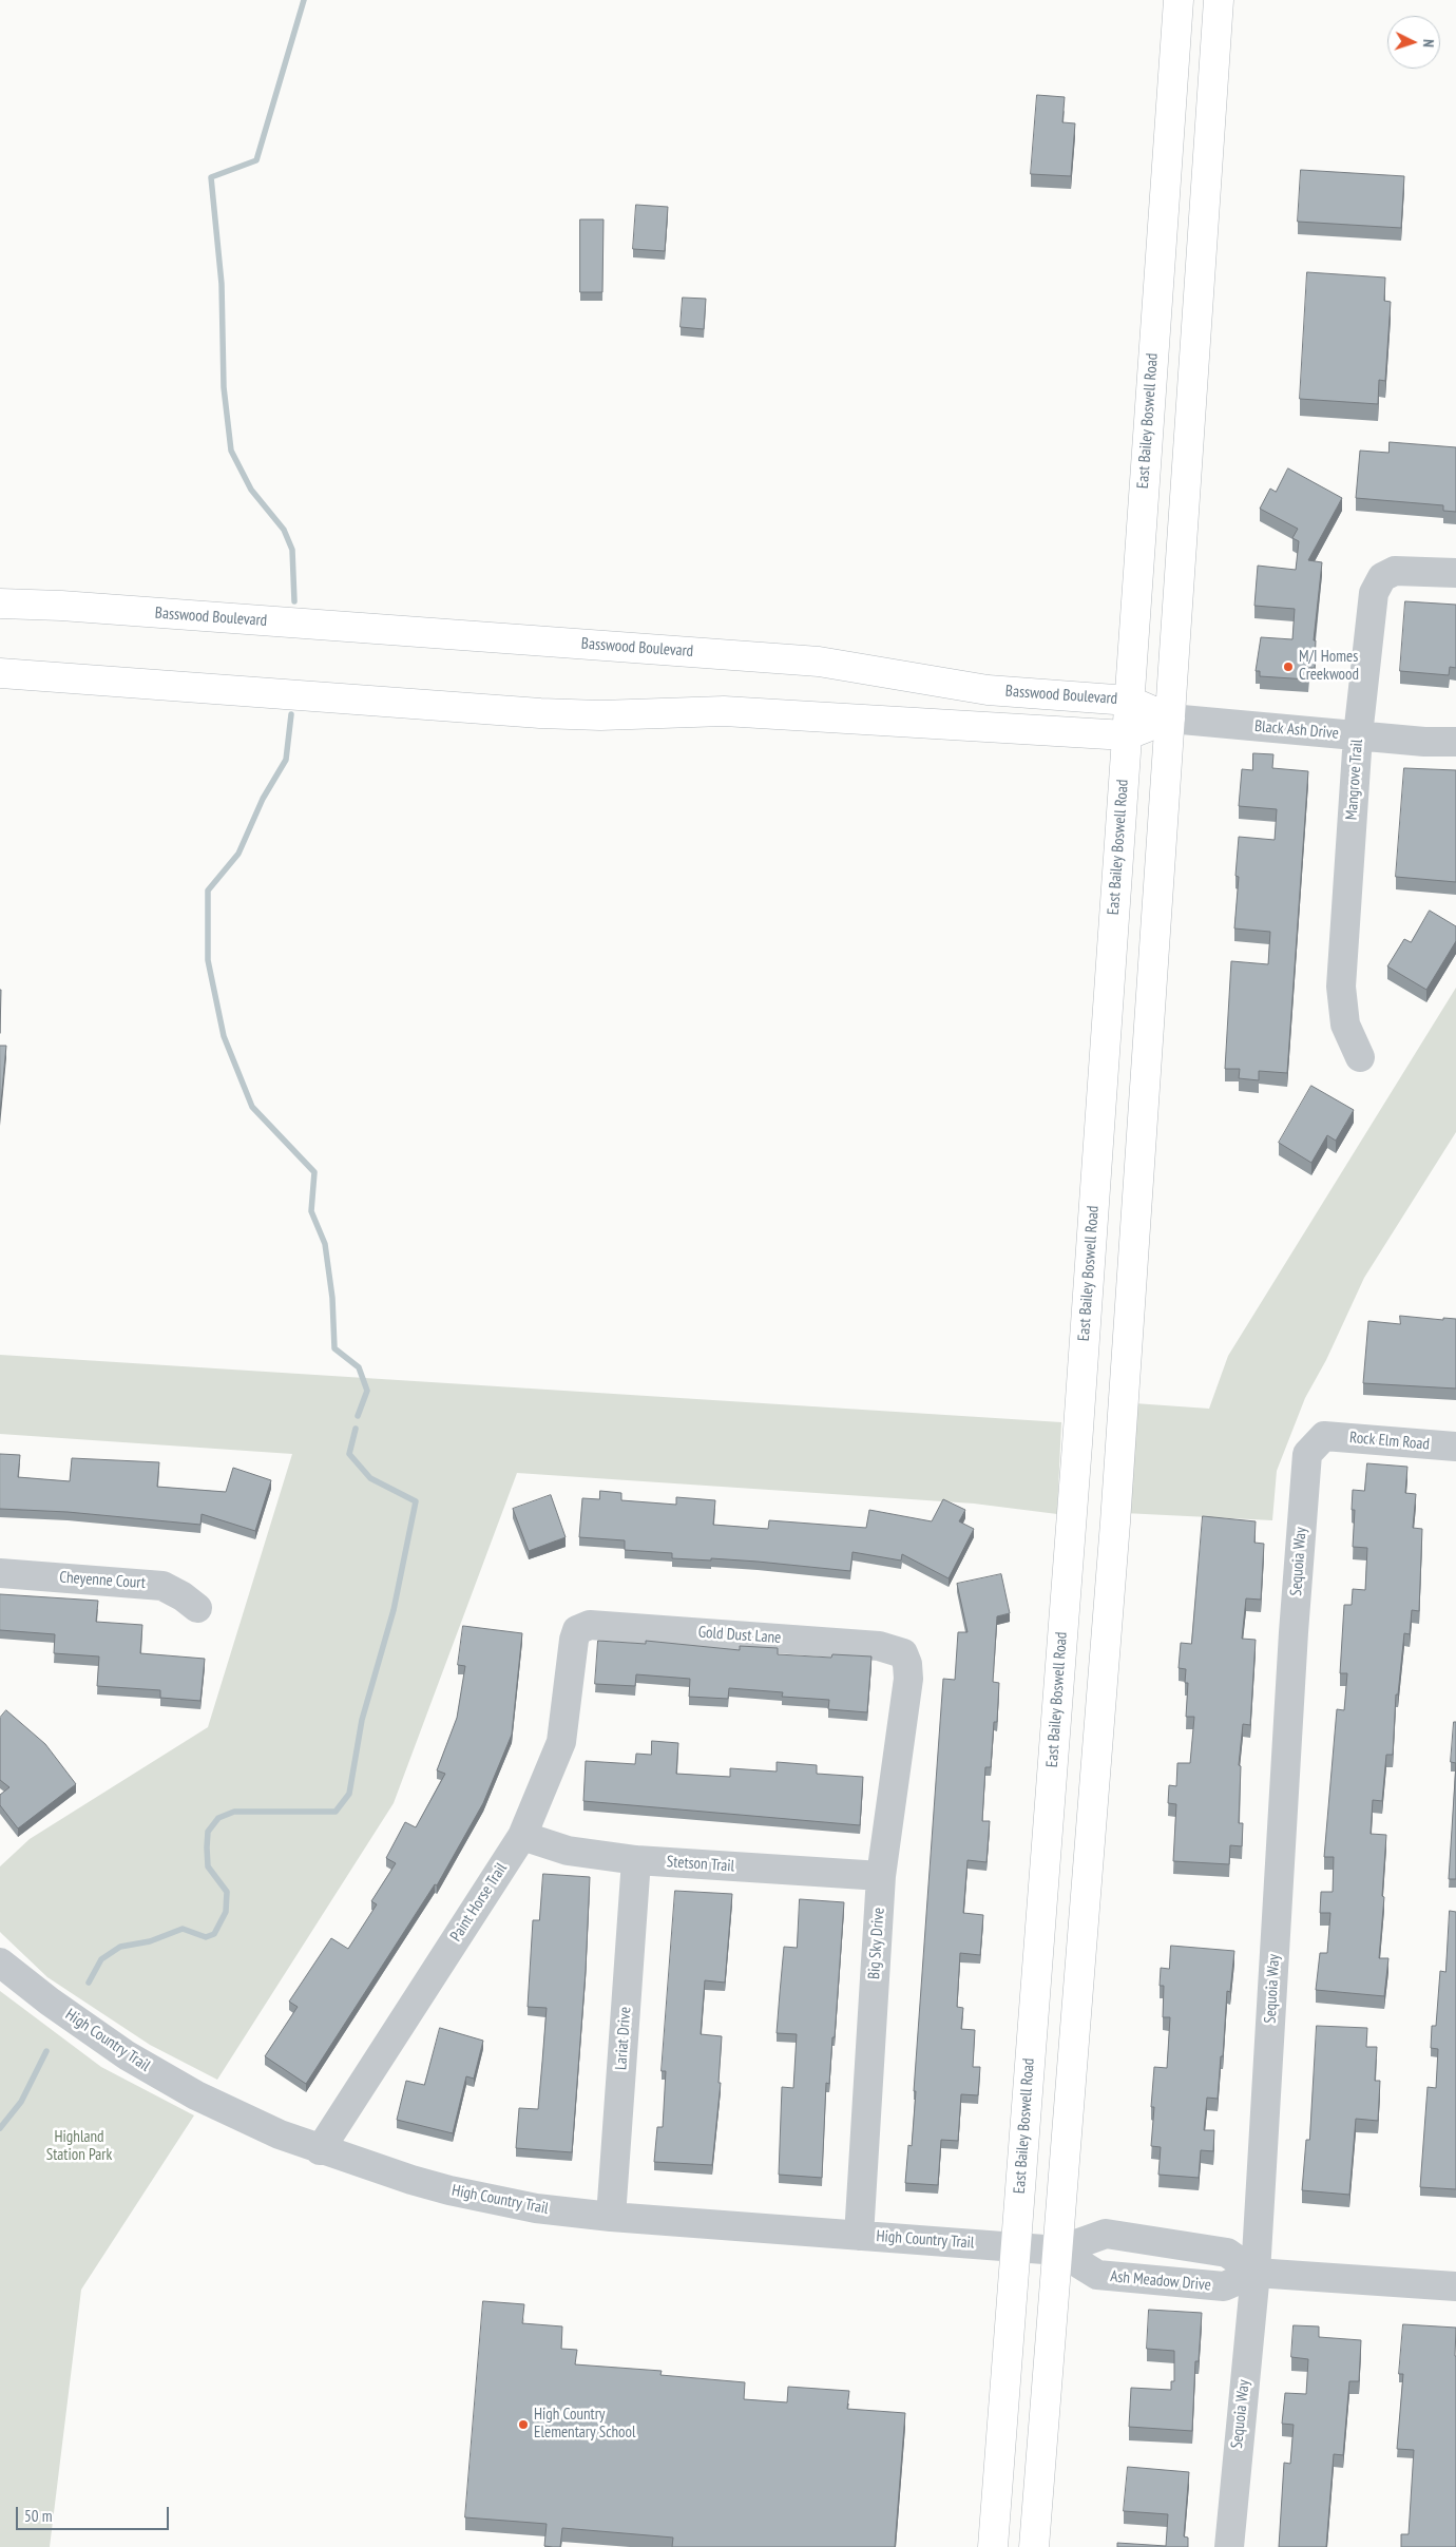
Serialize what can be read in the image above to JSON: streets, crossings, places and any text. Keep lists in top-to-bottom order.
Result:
{
  "streets": {
    "main road": ["East Bailey Boswell Road", "Basswood Boulevard"],
    "street": [
      "Black Ash Drive",
      "Mangrove Trail",
      "Rock Elm Road",
      "Sequoia Way",
      "Cheyenne Court",
      "Gold Dust Lane",
      "Stetson Trail",
      "Paint Horse Trail",
      "Big Sky Drive",
      "Lariat Drive",
      "High Country Trail",
      "Ash Meadow Drive"
    ]
  },
  "crossings": [
    ["East Bailey Boswell Road", "Basswood Boulevard"],
    ["East Bailey Boswell Road", "High Country Trail"],
    ["Basswood Boulevard", "Black Ash Drive"],
    ["Black Ash Drive", "Mangrove Trail"],
    ["Rock Elm Road", "Sequoia Way"],
    ["Sequoia Way", "Ash Meadow Drive"],
    ["Gold Dust Lane", "Paint Horse Trail"],
    ["Gold Dust Lane", "Big Sky Drive"],
    ["Stetson Trail", "Paint Horse Trail"],
    ["Stetson Trail", "Big Sky Drive"],
    ["Stetson Trail", "Lariat Drive"],
    ["Paint Horse Trail", "High Country Trail"],
    ["Big Sky Drive", "High Country Trail"],
    ["Lariat Drive", "High Country Trail"],
    ["High Country Trail", "Ash Meadow Drive"]
  ],
  "parks": ["Highland Station Park"],
  "places": ["M/I Homes Creekwood", "High Country Elementary School"],
  "scale_bar": "50 m",
  "north": "right"
}
